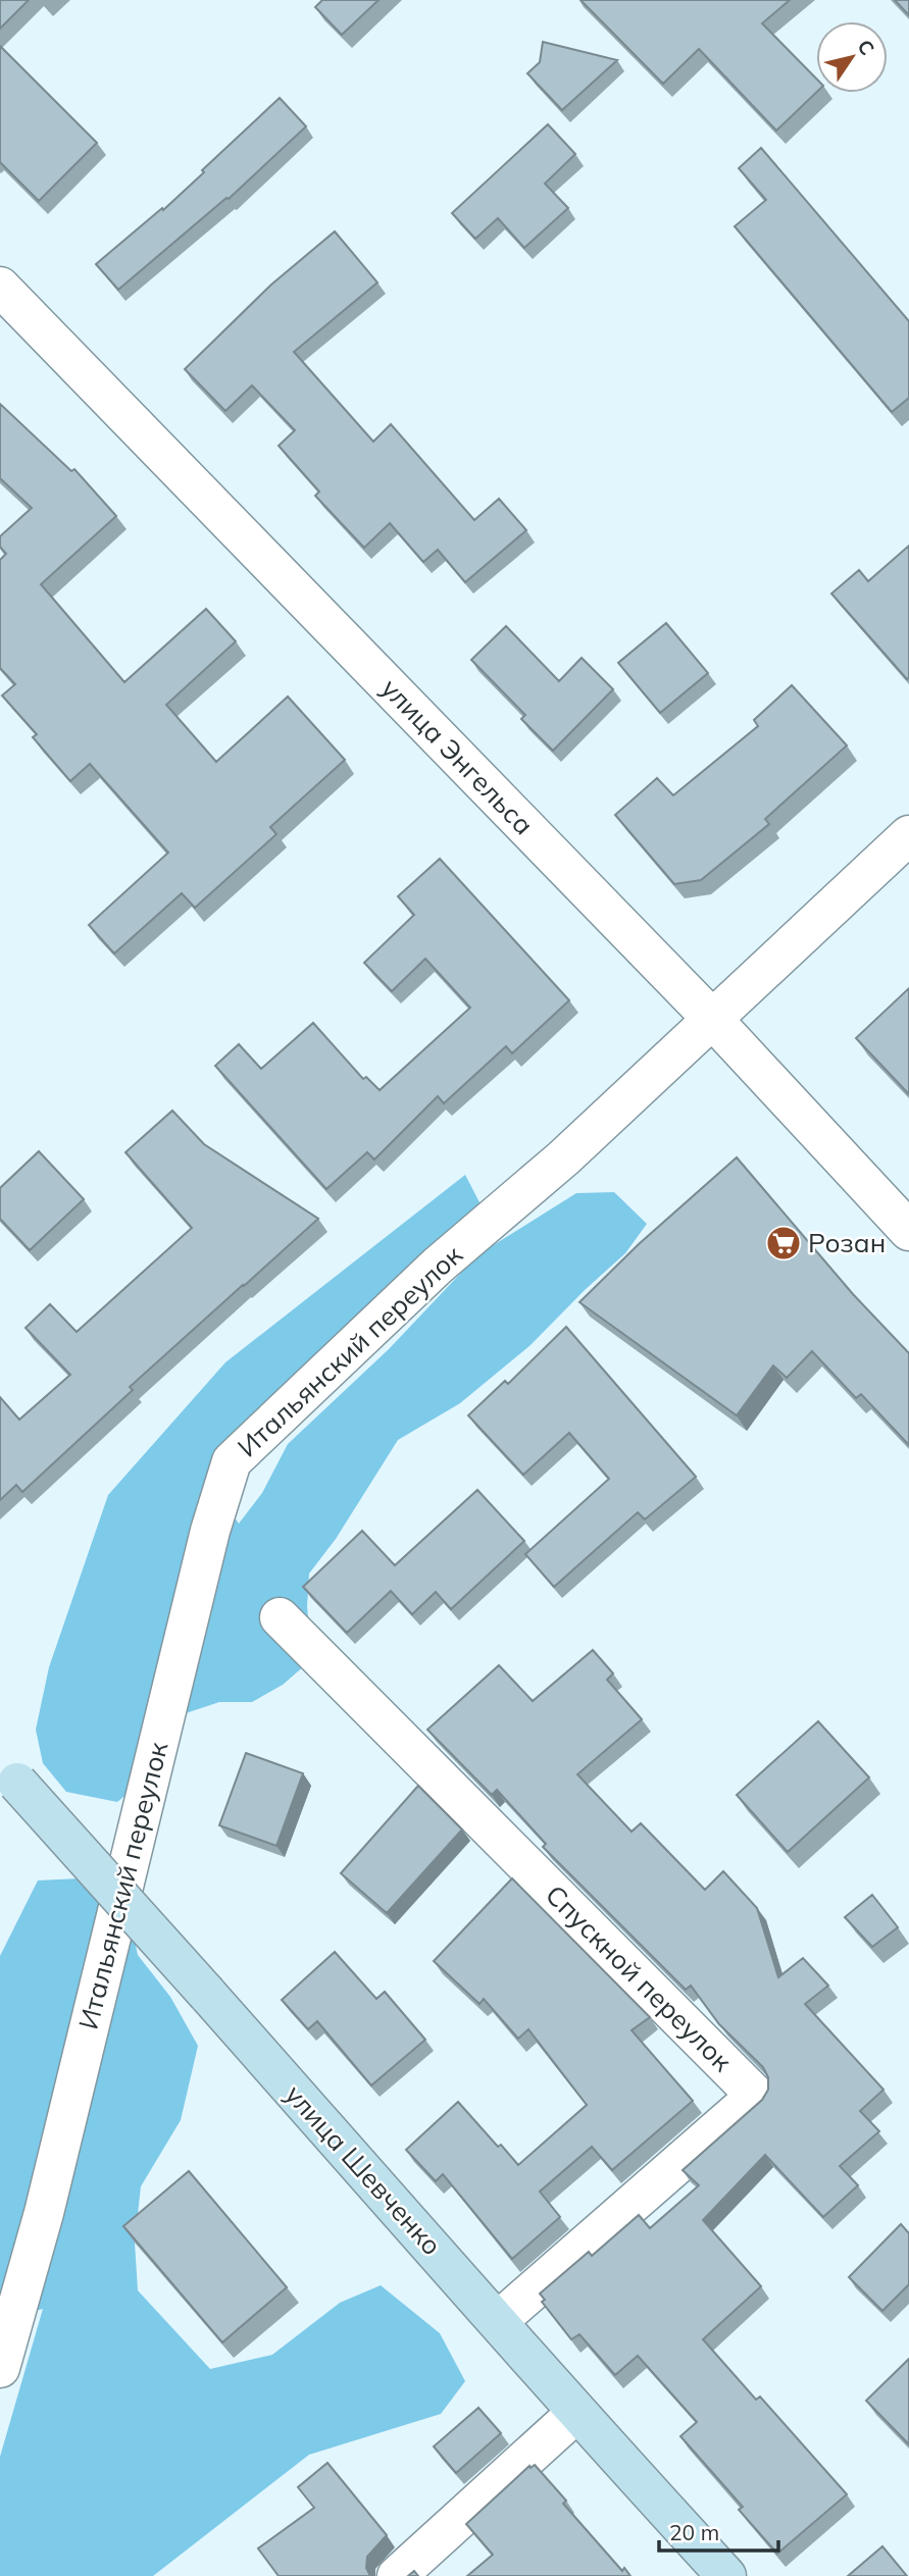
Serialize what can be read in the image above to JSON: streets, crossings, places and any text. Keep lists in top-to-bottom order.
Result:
{
  "streets": {
    "street": [
      "улица Энгельса",
      "Итальянский переулок",
      "Спускной переулок",
      "улица Шевченко"
    ]
  },
  "crossings": [
    ["улица Энгельса", "Итальянский переулок"],
    ["Спускной переулок", "улица Шевченко"]
  ],
  "places": {
    "supermarket": ["Розан"]
  },
  "scale_bar": "20 m",
  "north": "top right"
}
